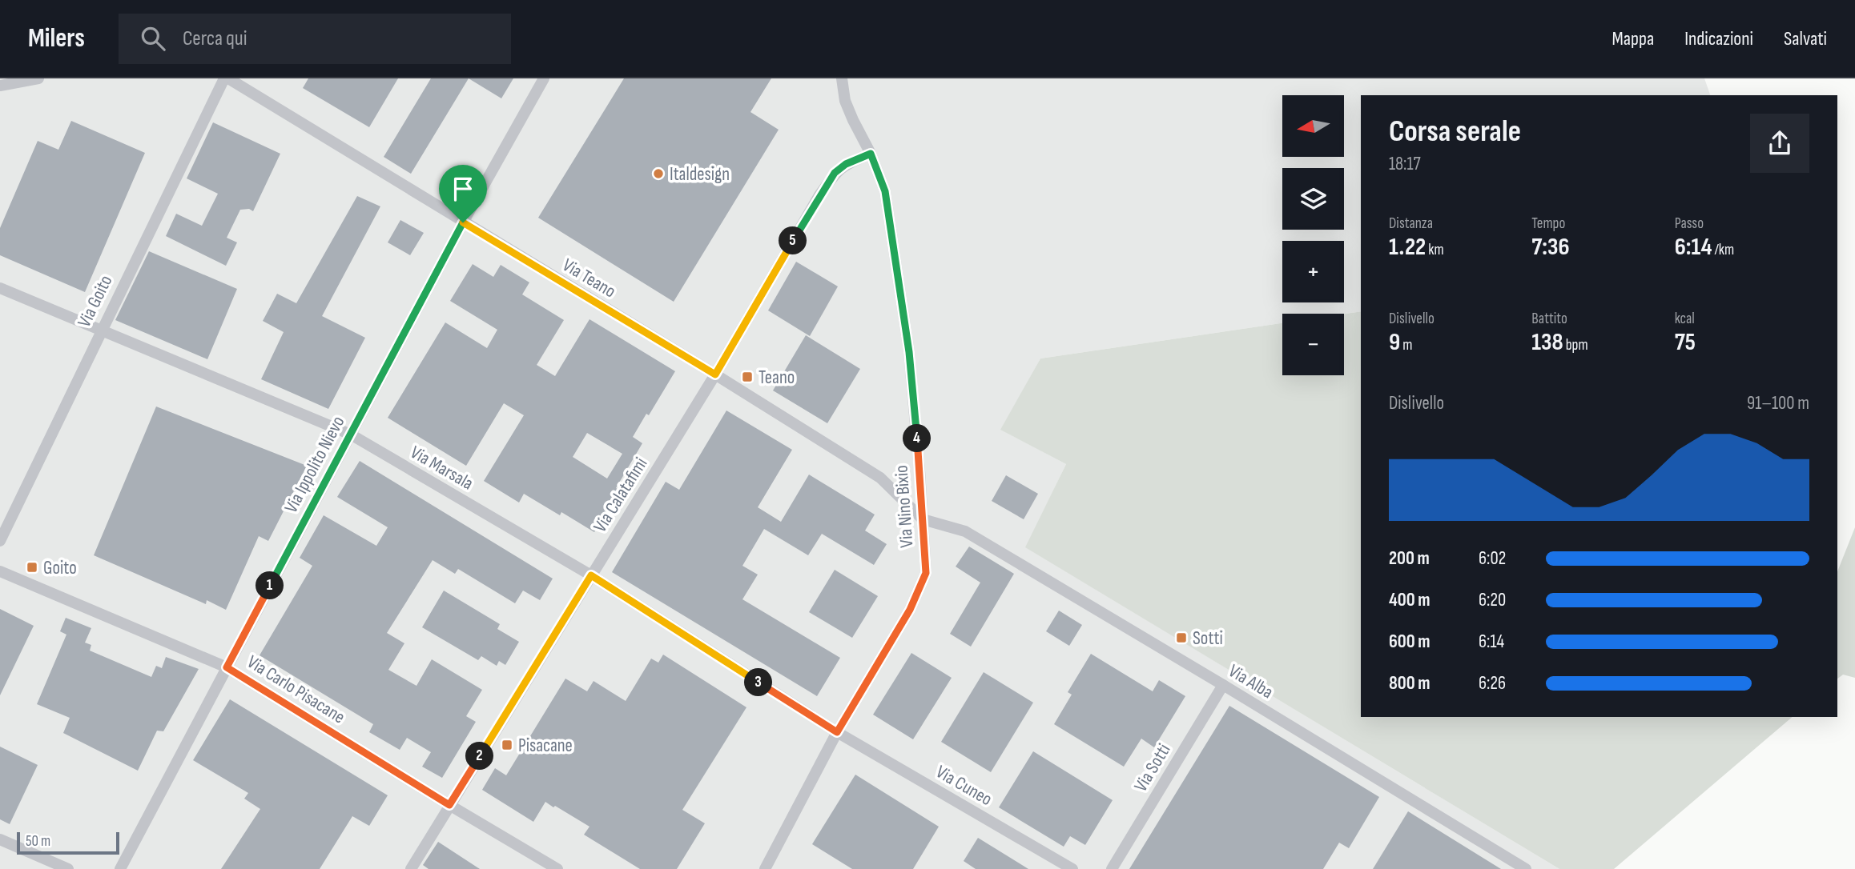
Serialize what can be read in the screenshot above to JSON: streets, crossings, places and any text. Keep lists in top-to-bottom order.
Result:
{
  "streets": {
    "street": [
      "Via Teano",
      "Via Goito",
      "Via Ippolito Nievo",
      "Via Marsala",
      "Via Calatafimi",
      "Via Nino Bixio",
      "Via Alba",
      "Via Carlo Pisacane",
      "Via Sotti",
      "Via Cuneo"
    ]
  },
  "crossings": [
    ["Via Teano", "Via Ippolito Nievo"],
    ["Via Teano", "Via Calatafimi"],
    ["Via Teano", "Via Nino Bixio"],
    ["Via Teano", "Via Alba"],
    ["Via Goito", "Via Marsala"],
    ["Via Ippolito Nievo", "Via Marsala"],
    ["Via Ippolito Nievo", "Via Carlo Pisacane"],
    ["Via Marsala", "Via Calatafimi"],
    ["Via Marsala", "Via Nino Bixio"],
    ["Via Marsala", "Via Cuneo"],
    ["Via Calatafimi", "Via Nino Bixio"],
    ["Via Calatafimi", "Via Carlo Pisacane"],
    ["Via Nino Bixio", "Via Alba"],
    ["Via Nino Bixio", "Via Cuneo"],
    ["Via Alba", "Via Sotti"]
  ],
  "places": {
    "other": ["Italdesign"],
    "transit": [
      "Teano",
      "Goito",
      "Sotti",
      "Pisacane"
    ]
  },
  "scale_bar": "50 m",
  "north": "left",
  "page": {
    "header": "Milers",
    "search": "Cerca qui",
    "nav": ["Mappa", "Indicazioni", "Salvati"],
    "map_buttons": ["+", "−"],
    "heading": ["Corsa serale", "18:17"],
    "stats": [
      ["Distanza", "1.22 km"],
      ["Tempo", "7:36"],
      ["Passo", "6:14 /km"],
      ["Dislivello", "9 m"],
      ["Battito", "138 bpm"],
      ["kcal", "75"]
    ],
    "pins": [
      "5",
      "4",
      "1",
      "3",
      "2"
    ],
    "chart": ["Dislivello", "91–100 m"],
    "list": [
      {
        "name": "200 m",
        "note": "6:02"
      },
      {
        "name": "400 m",
        "note": "6:20"
      },
      {
        "name": "600 m",
        "note": "6:14"
      },
      {
        "name": "800 m",
        "note": "6:26"
      }
    ],
    "scale": "50 m"
  }
}
